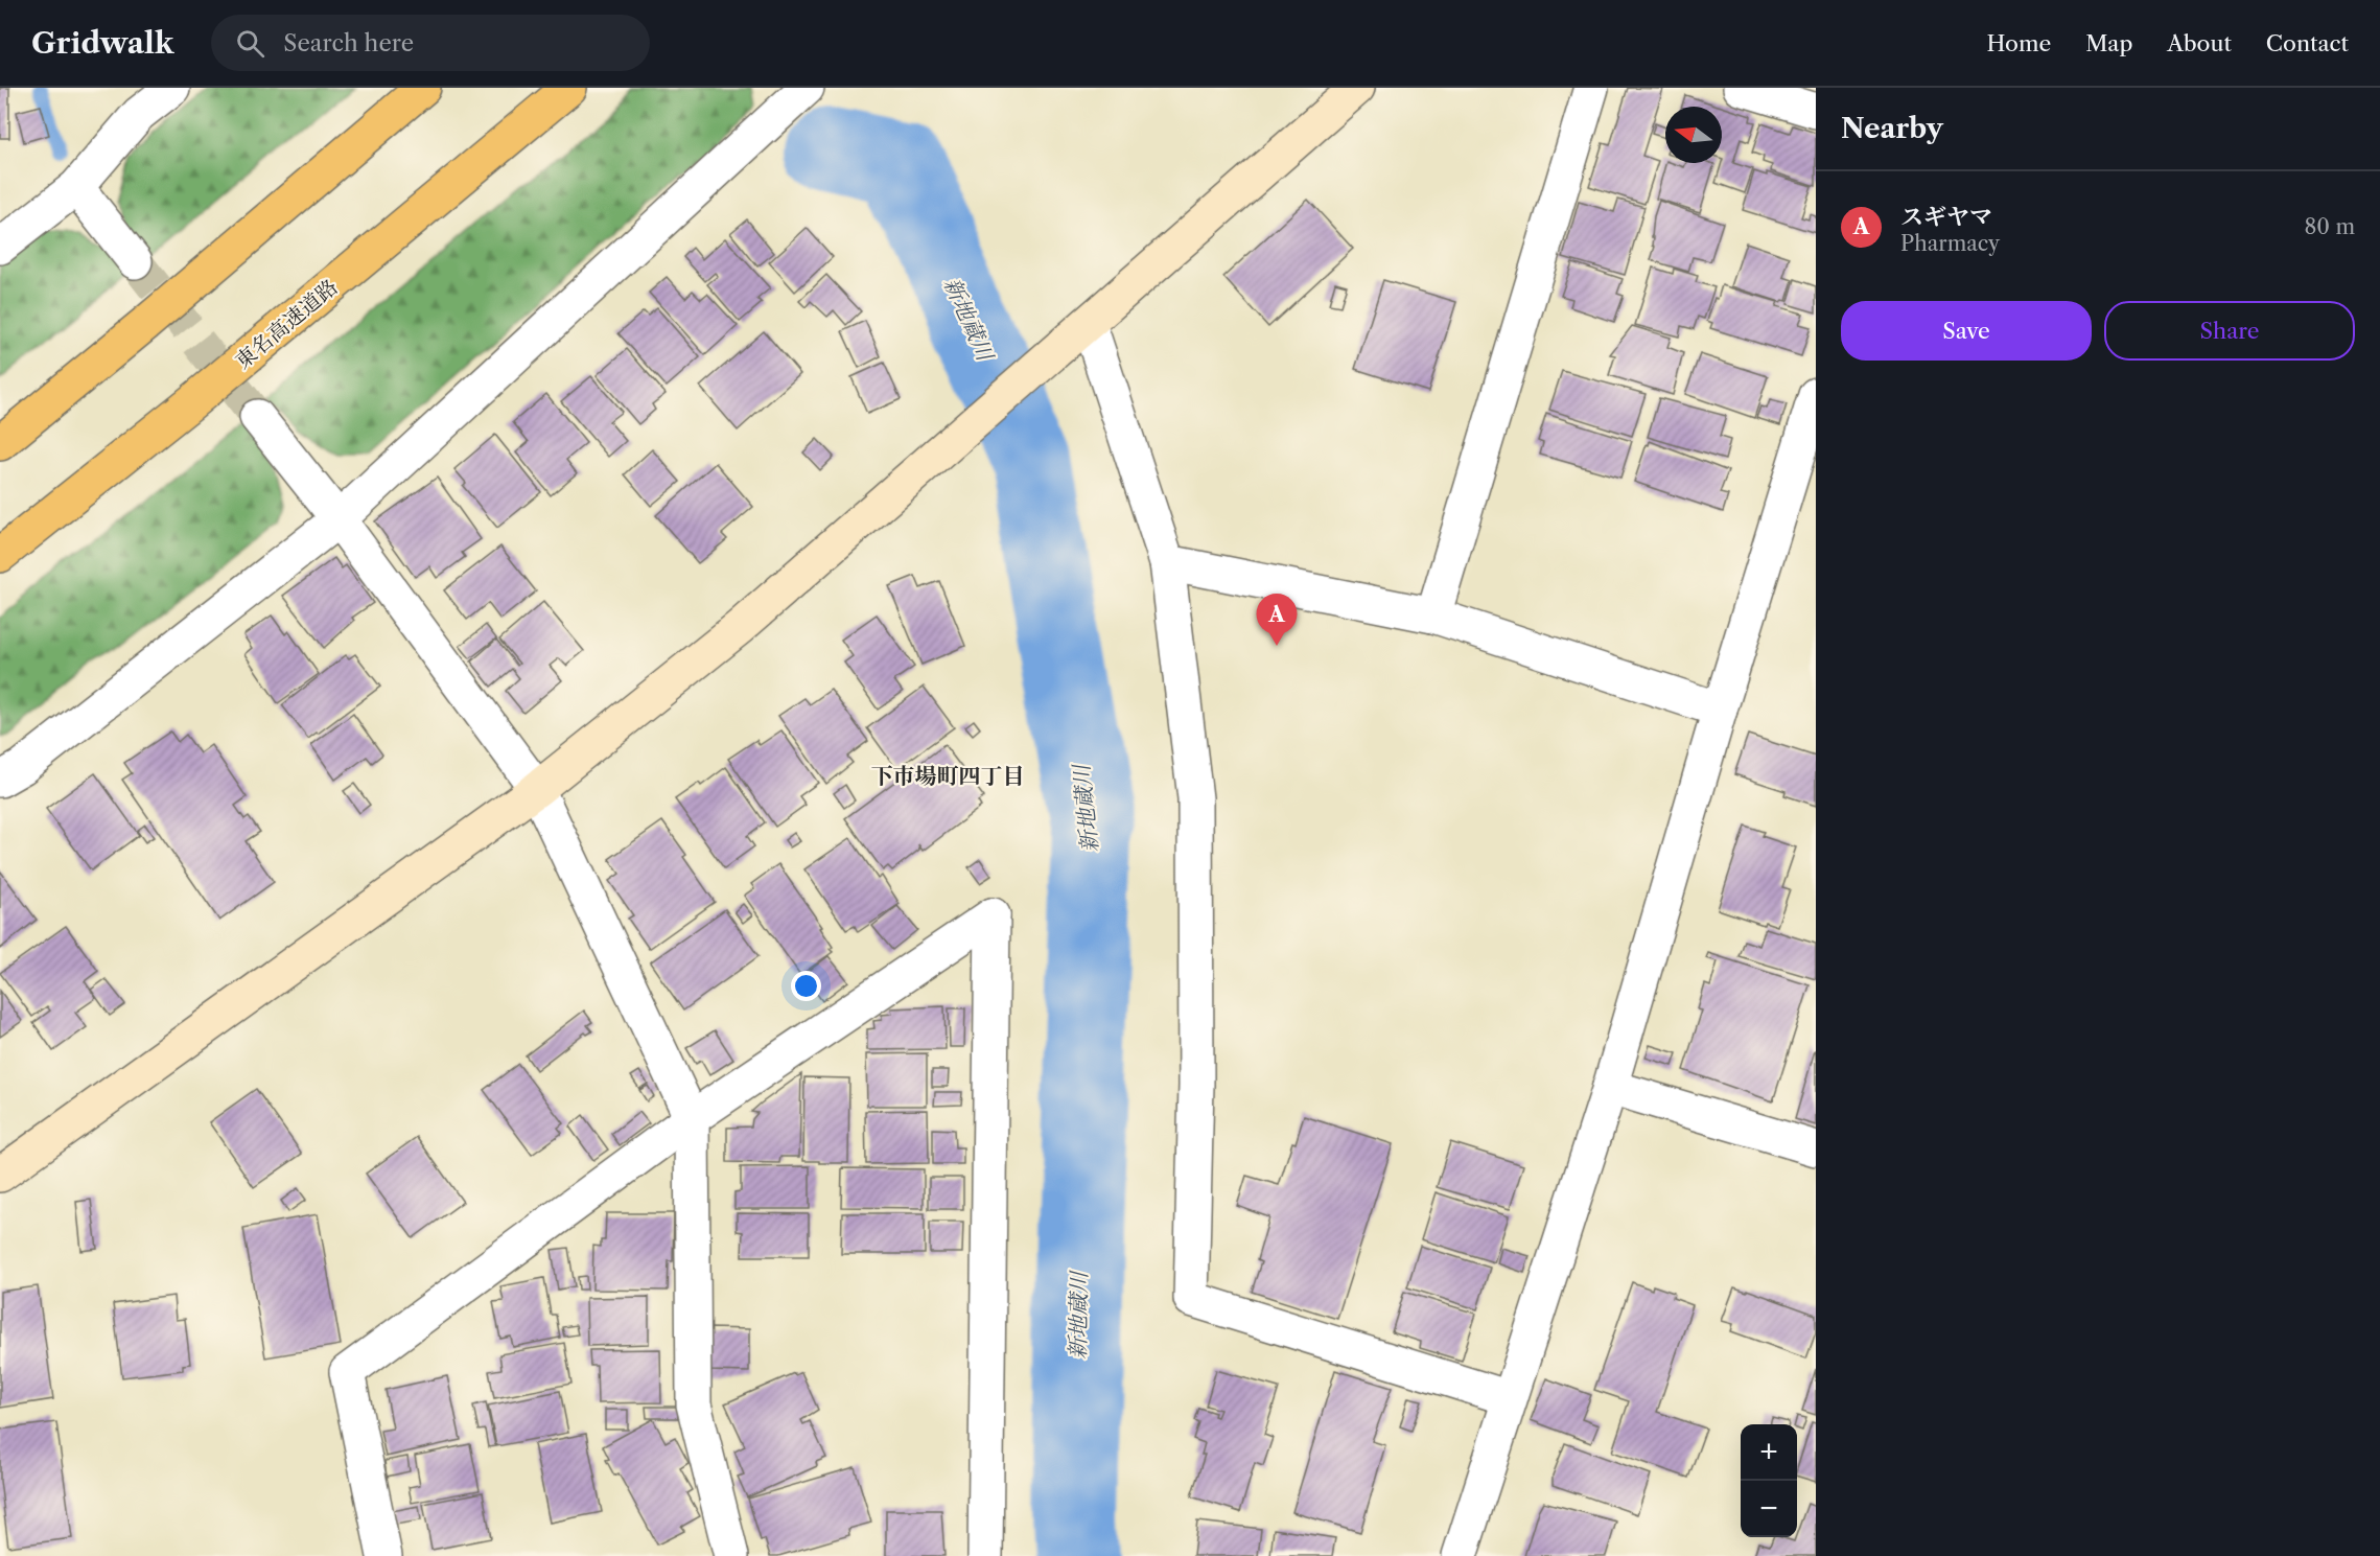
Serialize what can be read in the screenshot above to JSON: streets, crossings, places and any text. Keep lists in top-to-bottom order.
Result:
{
  "streets": {
    "highway": ["東名高速道路"]
  },
  "districts": ["下市場町四丁目"],
  "water": ["新地蔵川"],
  "north": "left",
  "page": {
    "header": "Gridwalk",
    "search": "Search here",
    "nav": [
      "Home",
      "Map",
      "About",
      "Contact"
    ],
    "heading": "Nearby",
    "list": [
      {
        "mark": "A",
        "name": "スギヤマ",
        "note": "Pharmacy",
        "value": "80 m"
      }
    ],
    "buttons": ["Save", "Share"],
    "pins": "A",
    "map_buttons": ["+", "−"]
  }
}
